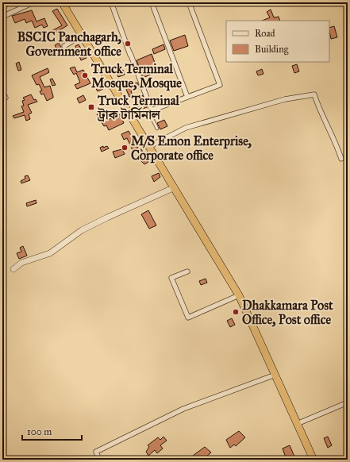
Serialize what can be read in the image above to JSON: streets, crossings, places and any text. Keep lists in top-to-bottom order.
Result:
{
  "places": {
    "other": [
      "BSCIC Panchagarh, Government office",
      "Truck Terminal Mosque, Mosque",
      "M/S Emon Enterprise, Corporate office",
      "Dhakkamara Post Office, Post office"
    ],
    "transit": ["Truck Terminal ট্রাক টার্মিনাল"]
  },
  "legend": ["Road", "Building"],
  "scale_bar": "100 m"
}
